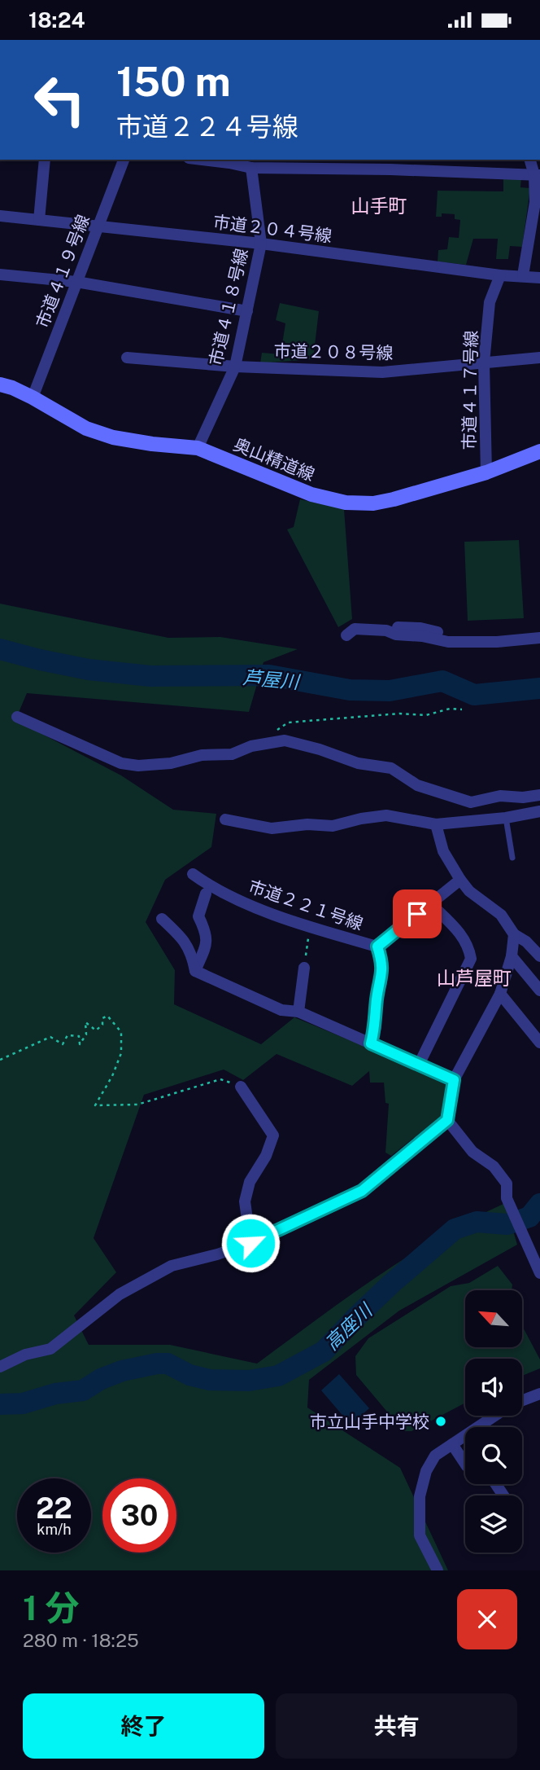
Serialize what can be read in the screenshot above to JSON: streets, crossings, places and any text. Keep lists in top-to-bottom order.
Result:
{
  "streets": {
    "main road": ["奥山精道線"],
    "street": [
      "市道２０４号線",
      "市道４１９号線",
      "市道４１８号線",
      "市道２０８号線",
      "市道４１７号線",
      "市道２２１号線"
    ]
  },
  "crossings": [
    ["市道２０４号線", "市道４１９号線"],
    ["市道２０４号線", "市道４１８号線"],
    ["市道２０４号線", "市道４１７号線"],
    ["市道４１９号線", "奥山精道線"],
    ["市道４１８号線", "市道２０８号線"],
    ["市道４１８号線", "奥山精道線"],
    ["市道２０８号線", "市道４１７号線"],
    ["市道４１７号線", "奥山精道線"]
  ],
  "districts": ["山手町", "山芦屋町"],
  "water": ["芦屋川", "高座川"],
  "places": ["市立山手中学校"],
  "north": "top left",
  "page": {
    "status": "18:24",
    "turn": ["150 m", "市道２２４号線"],
    "speed": "22 km/h",
    "limit": "30",
    "heading": ["1 分", "280 m · 18:25"],
    "buttons": ["終了", "共有"]
  }
}
